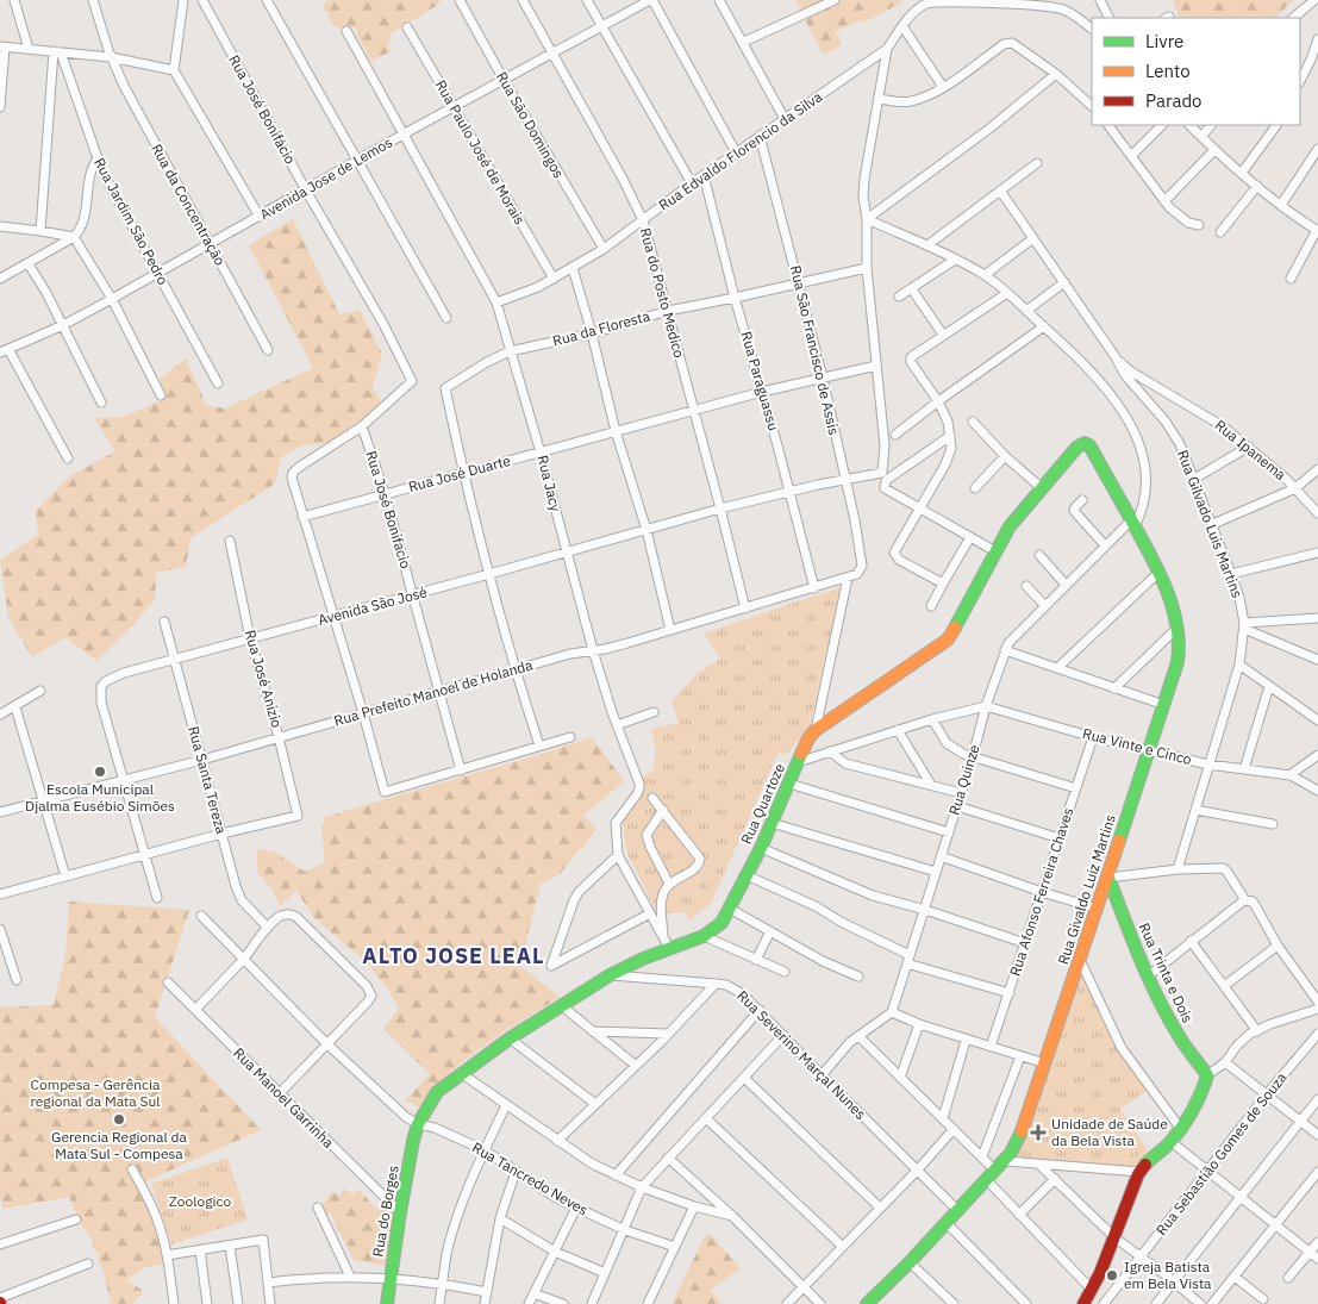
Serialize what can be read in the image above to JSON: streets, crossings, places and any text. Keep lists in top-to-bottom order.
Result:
{
  "streets": {
    "street": [
      "Rua José Bonifácio",
      "Rua São Domingos",
      "Rua Edvaldo Florencio da Silva",
      "Rua Paulo José de Morais",
      "Avenida Jose de Lemos",
      "Rua da Concentração",
      "Rua Jardim São Pedro",
      "Rua do Posto Medico",
      "Rua da Floresta",
      "Rua São Francisco de Assis",
      "Rua Paraguassu",
      "Rua Ipanema",
      "Rua José Duarte",
      "Rua Jacy",
      "Rua José Bonifacio",
      "Rua Gilvado Luis Martins",
      "Avenida São José",
      "Rua José Anizio",
      "Rua Prefeito Manoel de Holanda",
      "Rua Vinte e Cinco",
      "Rua Santa Tereza",
      "Rua Quinze",
      "Rua Quartoze",
      "Rua Givaldo Luiz Martins",
      "Rua Afonso Ferreira Chaves",
      "Rua Trinta e Dois",
      "Rua Severino Marçal Nunes",
      "Rua Manoel Garrinha",
      "Rua Sebastião Gomes de Souza",
      "Rua Tancredo Neves",
      "Rua do Borges"
    ]
  },
  "crossings": [
    ["Rua José Bonifácio", "Avenida Jose de Lemos"],
    ["Rua José Bonifácio", "Rua José Bonifacio"],
    ["Rua São Domingos", "Rua Edvaldo Florencio da Silva"],
    ["Rua São Domingos", "Avenida Jose de Lemos"],
    ["Rua Edvaldo Florencio da Silva", "Rua Paulo José de Morais"],
    ["Rua Edvaldo Florencio da Silva", "Rua do Posto Medico"],
    ["Rua Edvaldo Florencio da Silva", "Rua São Francisco de Assis"],
    ["Rua Edvaldo Florencio da Silva", "Rua Paraguassu"],
    ["Rua Edvaldo Florencio da Silva", "Rua Jacy"],
    ["Rua Paulo José de Morais", "Avenida Jose de Lemos"],
    ["Avenida Jose de Lemos", "Rua da Concentração"],
    ["Avenida Jose de Lemos", "Rua Jardim São Pedro"],
    ["Avenida Jose de Lemos", "Rua do Posto Medico"],
    ["Avenida Jose de Lemos", "Rua Jacy"],
    ["Rua do Posto Medico", "Rua da Floresta"],
    ["Rua do Posto Medico", "Rua José Duarte"],
    ["Rua do Posto Medico", "Rua Prefeito Manoel de Holanda"],
    ["Rua da Floresta", "Rua São Francisco de Assis"],
    ["Rua da Floresta", "Rua Paraguassu"],
    ["Rua da Floresta", "Rua José Duarte"],
    ["Rua da Floresta", "Rua Jacy"],
    ["Rua São Francisco de Assis", "Rua Prefeito Manoel de Holanda"],
    ["Rua Paraguassu", "Rua José Duarte"],
    ["Rua Paraguassu", "Rua Prefeito Manoel de Holanda"],
    ["Rua Ipanema", "Rua Gilvado Luis Martins"],
    ["Rua José Duarte", "Rua Jacy"],
    ["Rua José Duarte", "Rua José Bonifacio"],
    ["Rua Jacy", "Avenida São José"],
    ["Rua Jacy", "Rua Prefeito Manoel de Holanda"],
    ["Rua Jacy", "Rua Quartoze"],
    ["Rua José Bonifacio", "Avenida São José"],
    ["Rua José Bonifacio", "Rua Prefeito Manoel de Holanda"],
    ["Rua Gilvado Luis Martins", "Rua Vinte e Cinco"],
    ["Avenida São José", "Rua José Anizio"],
    ["Avenida São José", "Rua Prefeito Manoel de Holanda"],
    ["Avenida São José", "Rua Santa Tereza"],
    ["Rua José Anizio", "Rua Prefeito Manoel de Holanda"],
    ["Rua José Anizio", "Rua Santa Tereza"],
    ["Rua Prefeito Manoel de Holanda", "Rua Santa Tereza"],
    ["Rua Vinte e Cinco", "Rua Quinze"],
    ["Rua Vinte e Cinco", "Rua Givaldo Luiz Martins"],
    ["Rua Vinte e Cinco", "Rua Afonso Ferreira Chaves"],
    ["Rua Quartoze", "Rua Givaldo Luiz Martins"],
    ["Rua Quartoze", "Rua Severino Marçal Nunes"],
    ["Rua Quartoze", "Rua Tancredo Neves"],
    ["Rua Quartoze", "Rua do Borges"],
    ["Rua Givaldo Luiz Martins", "Rua Trinta e Dois"],
    ["Rua Givaldo Luiz Martins", "Rua Severino Marçal Nunes"],
    ["Rua Manoel Garrinha", "Rua do Borges"],
    ["Rua Tancredo Neves", "Rua do Borges"]
  ],
  "districts": ["ALTO JOSE LEAL"],
  "parks": ["Compesa - Gerência regional da Mata Sul", "Zoologico"],
  "places": {
    "other": ["Escola Municipal Djalma Eusébio Simões", "Gerencia Regional da Mata Sul - Compesa", "Igreja Batista em Bela Vista"],
    "health": ["Unidade de Saúde da Bela Vista"]
  },
  "legend": ["Livre", "Lento", "Parado"]
}
